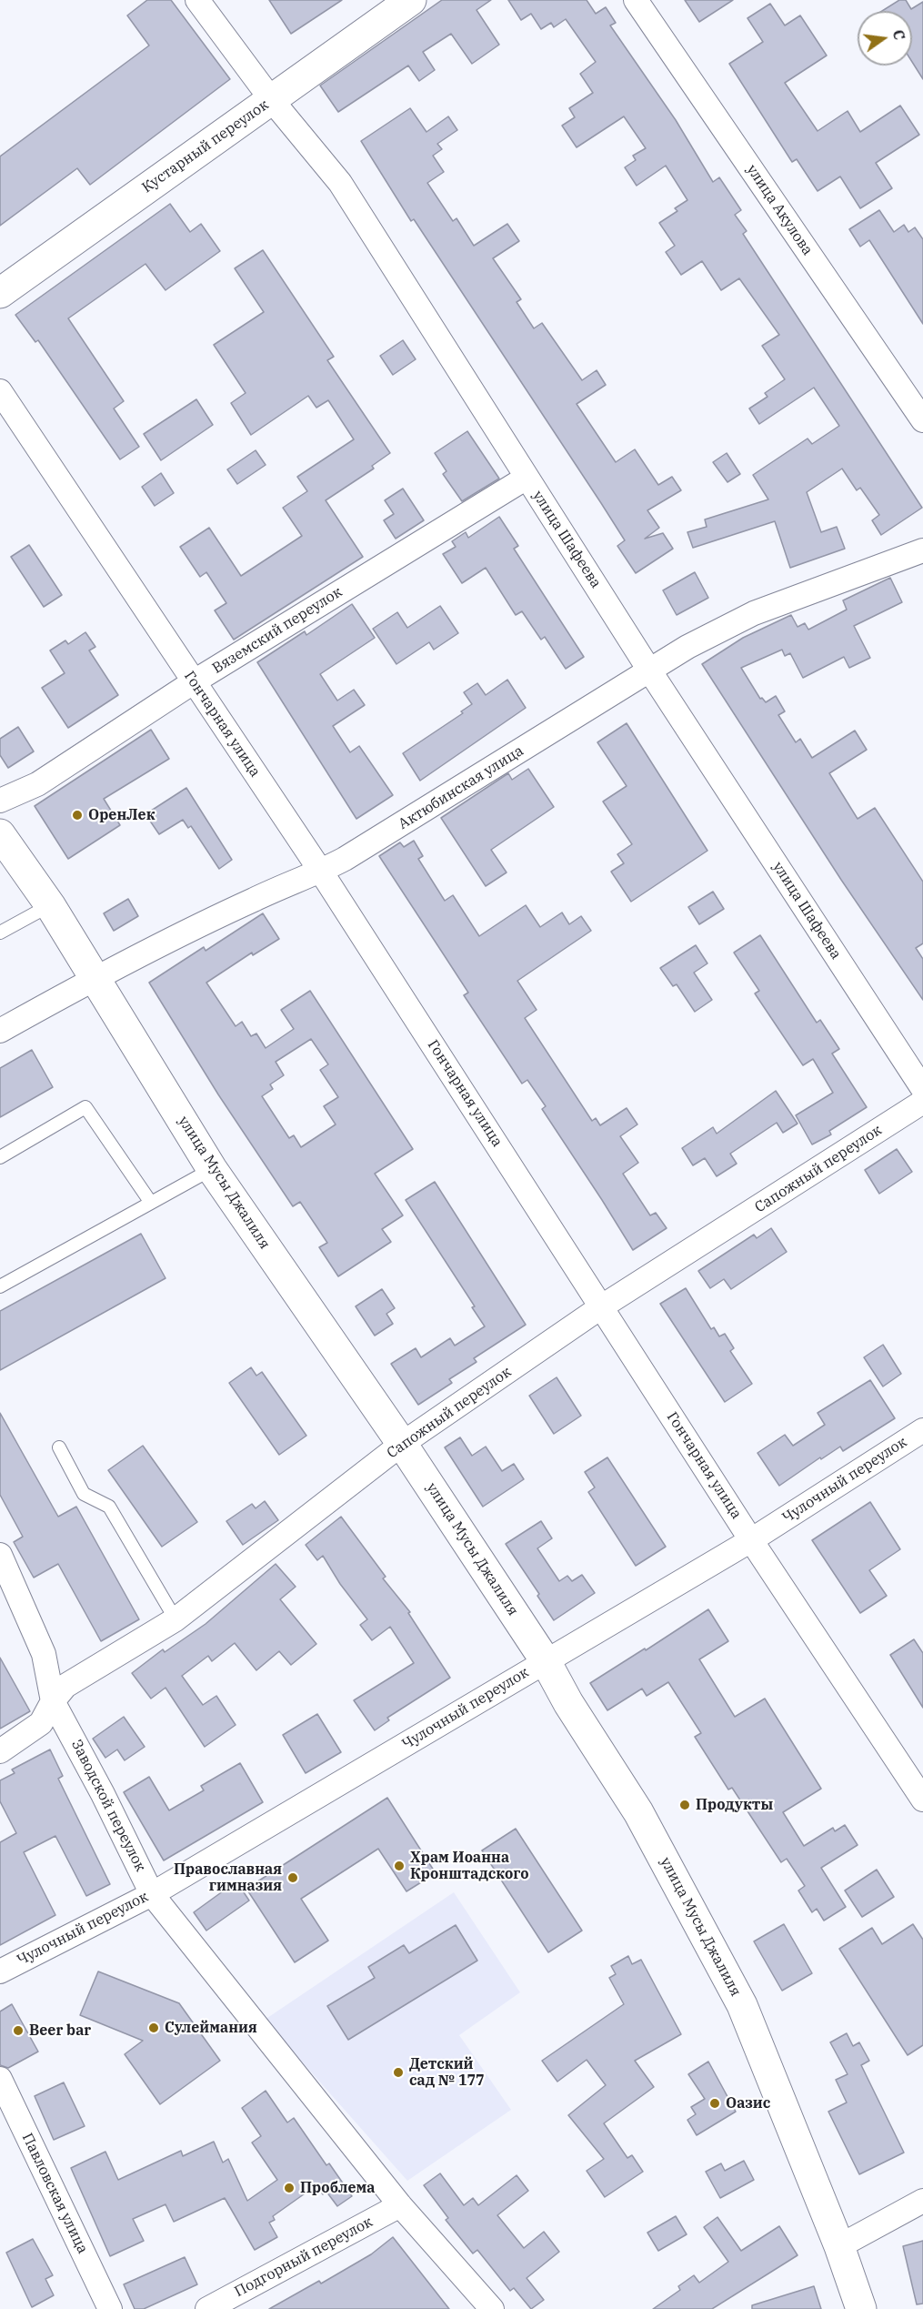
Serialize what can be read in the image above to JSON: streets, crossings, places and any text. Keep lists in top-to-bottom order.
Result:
{
  "streets": {
    "street": [
      "Кустарный переулок",
      "улица Акулова",
      "улица Шафеева",
      "Вяземский переулок",
      "Гончарная улица",
      "Актюбинская улица",
      "Сапожный переулок",
      "улица Мусы Джалиля",
      "Чулочный переулок",
      "Заводской переулок",
      "Павловская улица",
      "Подгорный переулок"
    ]
  },
  "crossings": [
    ["Кустарный переулок", "улица Шафеева"],
    ["улица Шафеева", "Вяземский переулок"],
    ["улица Шафеева", "Актюбинская улица"],
    ["Вяземский переулок", "Гончарная улица"],
    ["Гончарная улица", "Актюбинская улица"],
    ["Гончарная улица", "Сапожный переулок"],
    ["Гончарная улица", "Чулочный переулок"],
    ["Актюбинская улица", "улица Мусы Джалиля"],
    ["Сапожный переулок", "улица Мусы Джалиля"],
    ["Сапожный переулок", "Заводской переулок"],
    ["улица Мусы Джалиля", "Чулочный переулок"],
    ["Чулочный переулок", "Заводской переулок"],
    ["Заводской переулок", "Подгорный переулок"]
  ],
  "places": [
    "ОренЛек",
    "Продукты",
    "Храм Иоанна Кронштадского",
    "Православная гимназия",
    "Сулеймания",
    "Beer bar",
    "Детский сад № 177",
    "Оазис",
    "Проблема"
  ],
  "north": "right"
}
